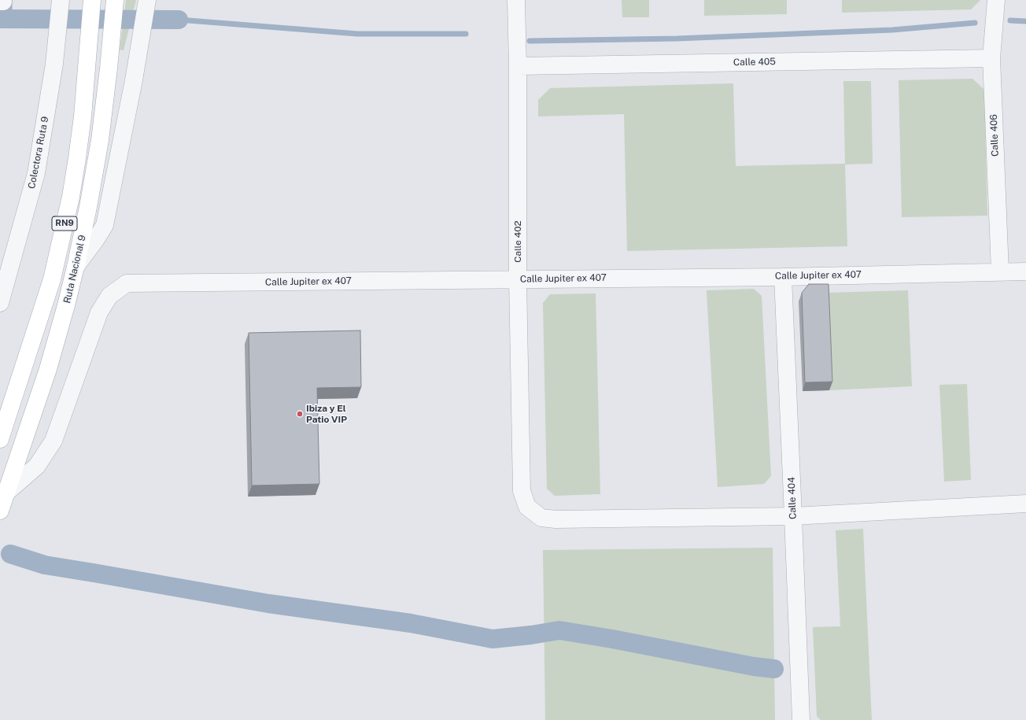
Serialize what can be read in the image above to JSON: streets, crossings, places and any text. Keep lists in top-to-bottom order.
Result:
{
  "streets": {
    "main road": ["RN9", "Ruta Nacional 9"],
    "street": [
      "Calle 405",
      "Calle 406",
      "Colectora Ruta 9",
      "Calle 402",
      "Calle Jupiter ex 407",
      "Calle 404"
    ]
  },
  "crossings": [
    ["Calle 405", "Calle 406"],
    ["Calle 405", "Calle 402"],
    ["Calle 406", "Calle Jupiter ex 407"],
    ["Calle 402", "Calle Jupiter ex 407"],
    ["Calle 402", "Calle 404"],
    ["Ruta Nacional 9", "Calle Jupiter ex 407"],
    ["Calle Jupiter ex 407", "Calle 404"]
  ],
  "places": ["Ibiza y El Patio VIP"]
}
